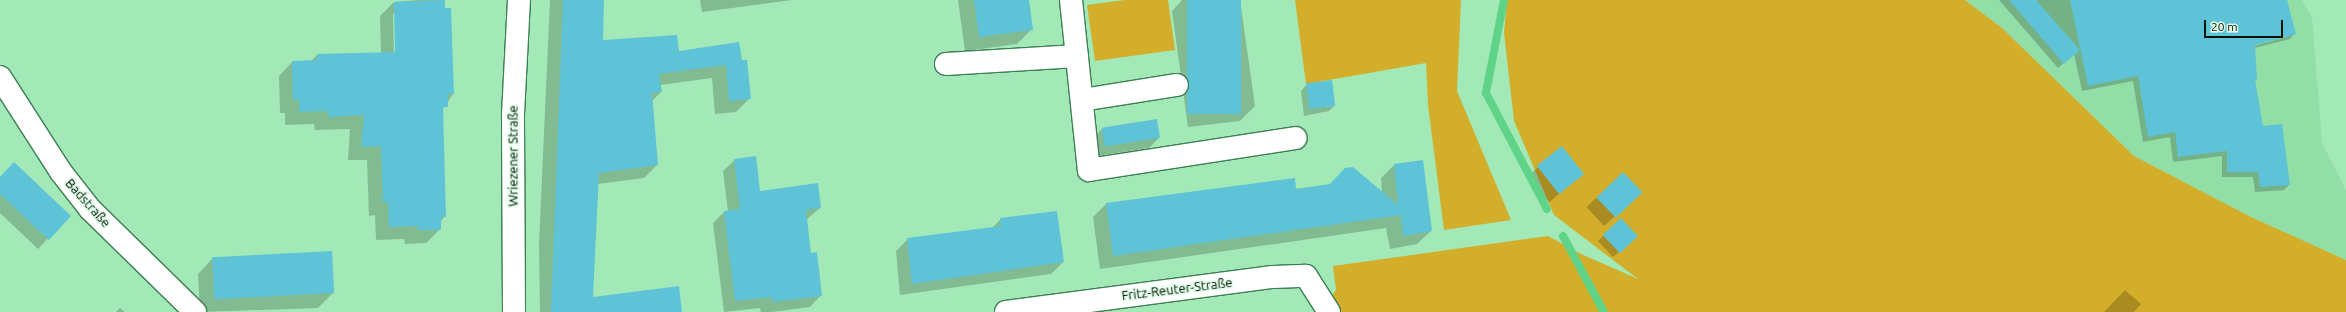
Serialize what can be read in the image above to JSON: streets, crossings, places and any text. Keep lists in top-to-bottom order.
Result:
{
  "streets": {
    "street": ["Wriezener Straße", "Badstraße", "Fritz-Reuter-Straße"]
  },
  "scale_bar": "20 m"
}
